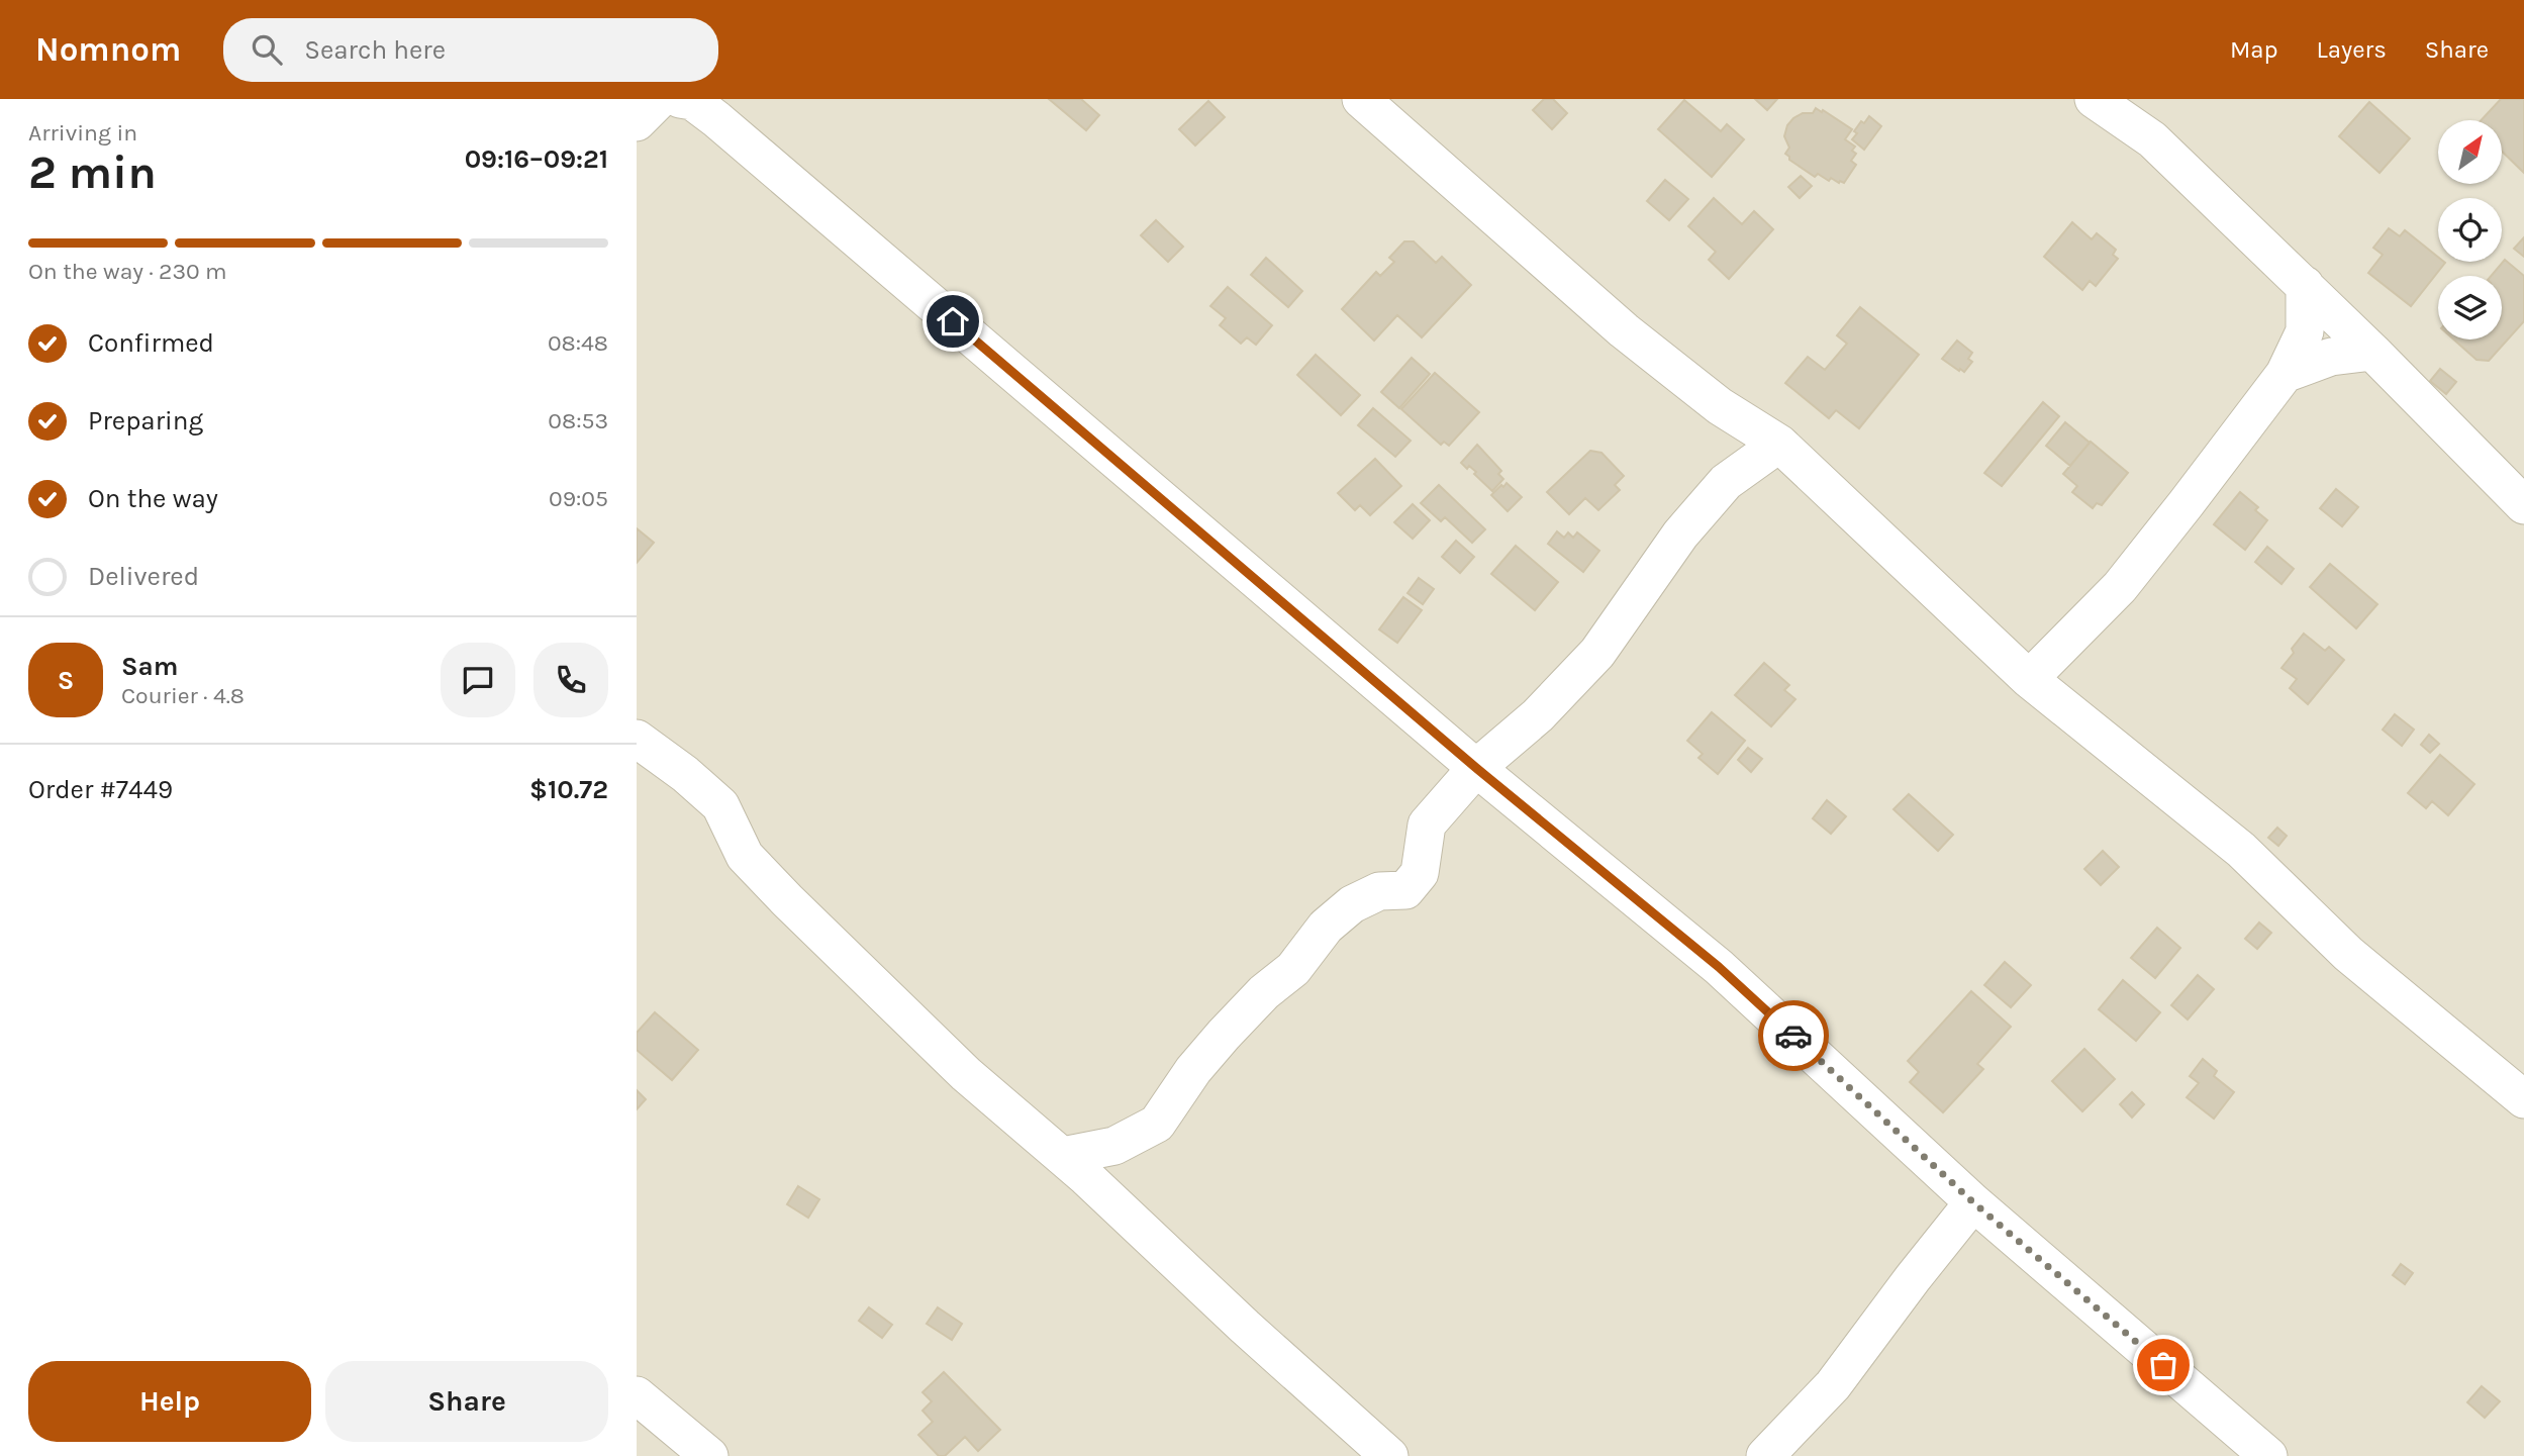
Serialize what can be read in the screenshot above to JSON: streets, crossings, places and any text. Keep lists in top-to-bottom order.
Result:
{
  "north": "top right",
  "page": {
    "header": "Nomnom",
    "search": "Search here",
    "nav": ["Map", "Layers", "Share"],
    "heading": ["2 min", "Arriving in", "09:16–09:21"],
    "panel": [
      "Sam",
      "Courier · 4.8",
      "Order #7449",
      "$10.72"
    ],
    "bar": "On the way · 230 m",
    "list": [
      ["Confirmed", "08:48"],
      ["Preparing", "08:53"],
      ["On the way", "09:05"],
      "Delivered"
    ],
    "round": "S",
    "buttons": ["Help", "Share"]
  }
}
